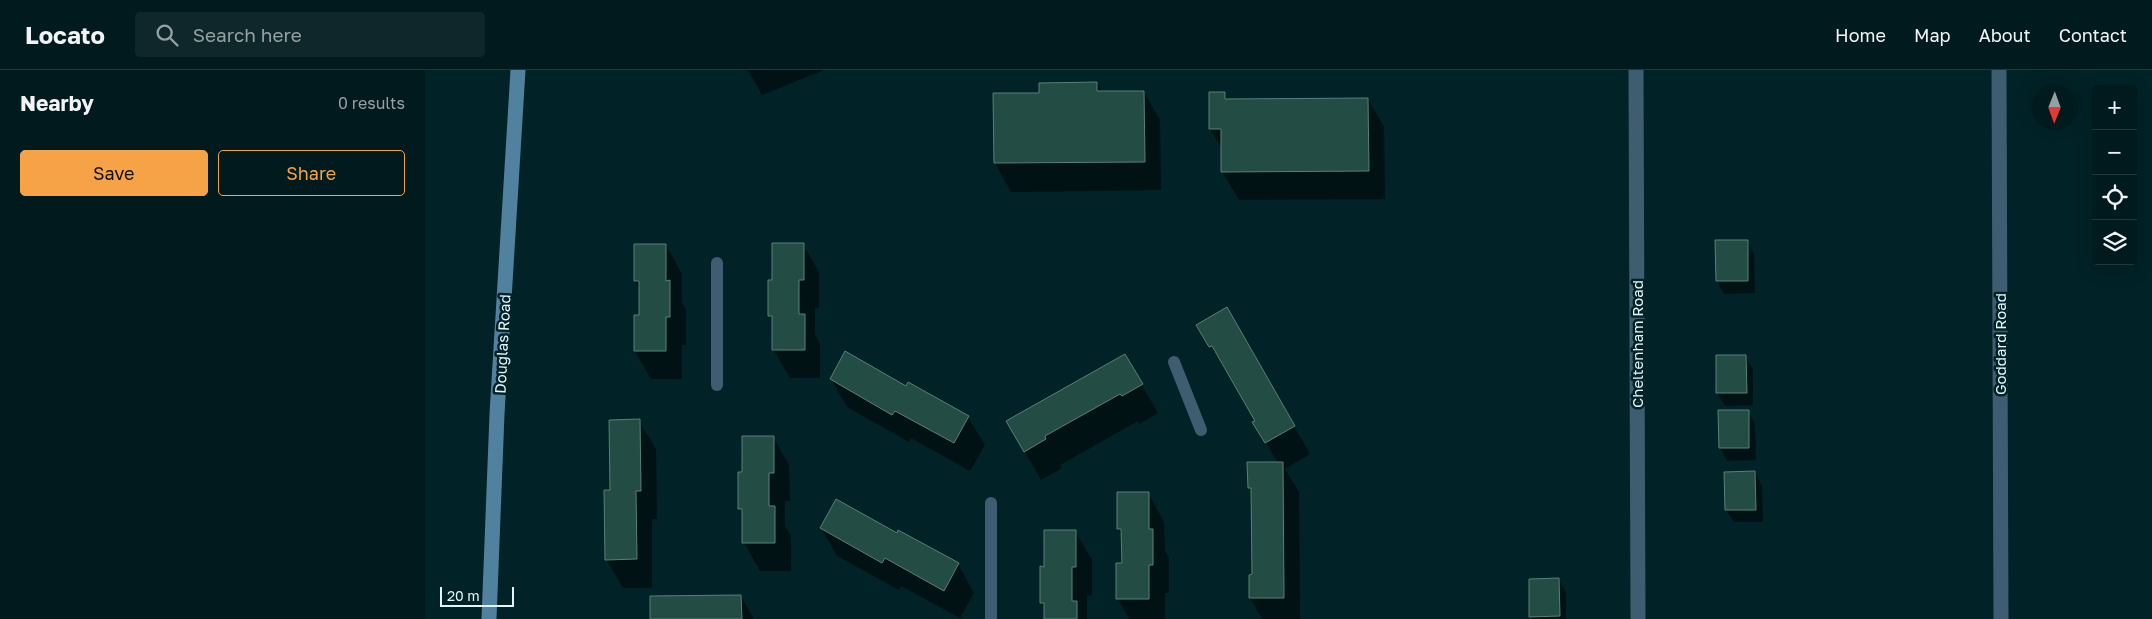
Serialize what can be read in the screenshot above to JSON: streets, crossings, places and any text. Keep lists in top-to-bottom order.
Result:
{
  "streets": {
    "street": ["Douglas Road", "Cheltenham Road", "Goddard Road"]
  },
  "scale_bar": "20 m",
  "north": "bottom",
  "page": {
    "header": "Locato",
    "search": "Search here",
    "nav": [
      "Home",
      "Map",
      "About",
      "Contact"
    ],
    "heading": ["Nearby", "0 results"],
    "map_buttons": ["+", "−"],
    "buttons": ["Save", "Share"],
    "scale": "20 m"
  }
}
